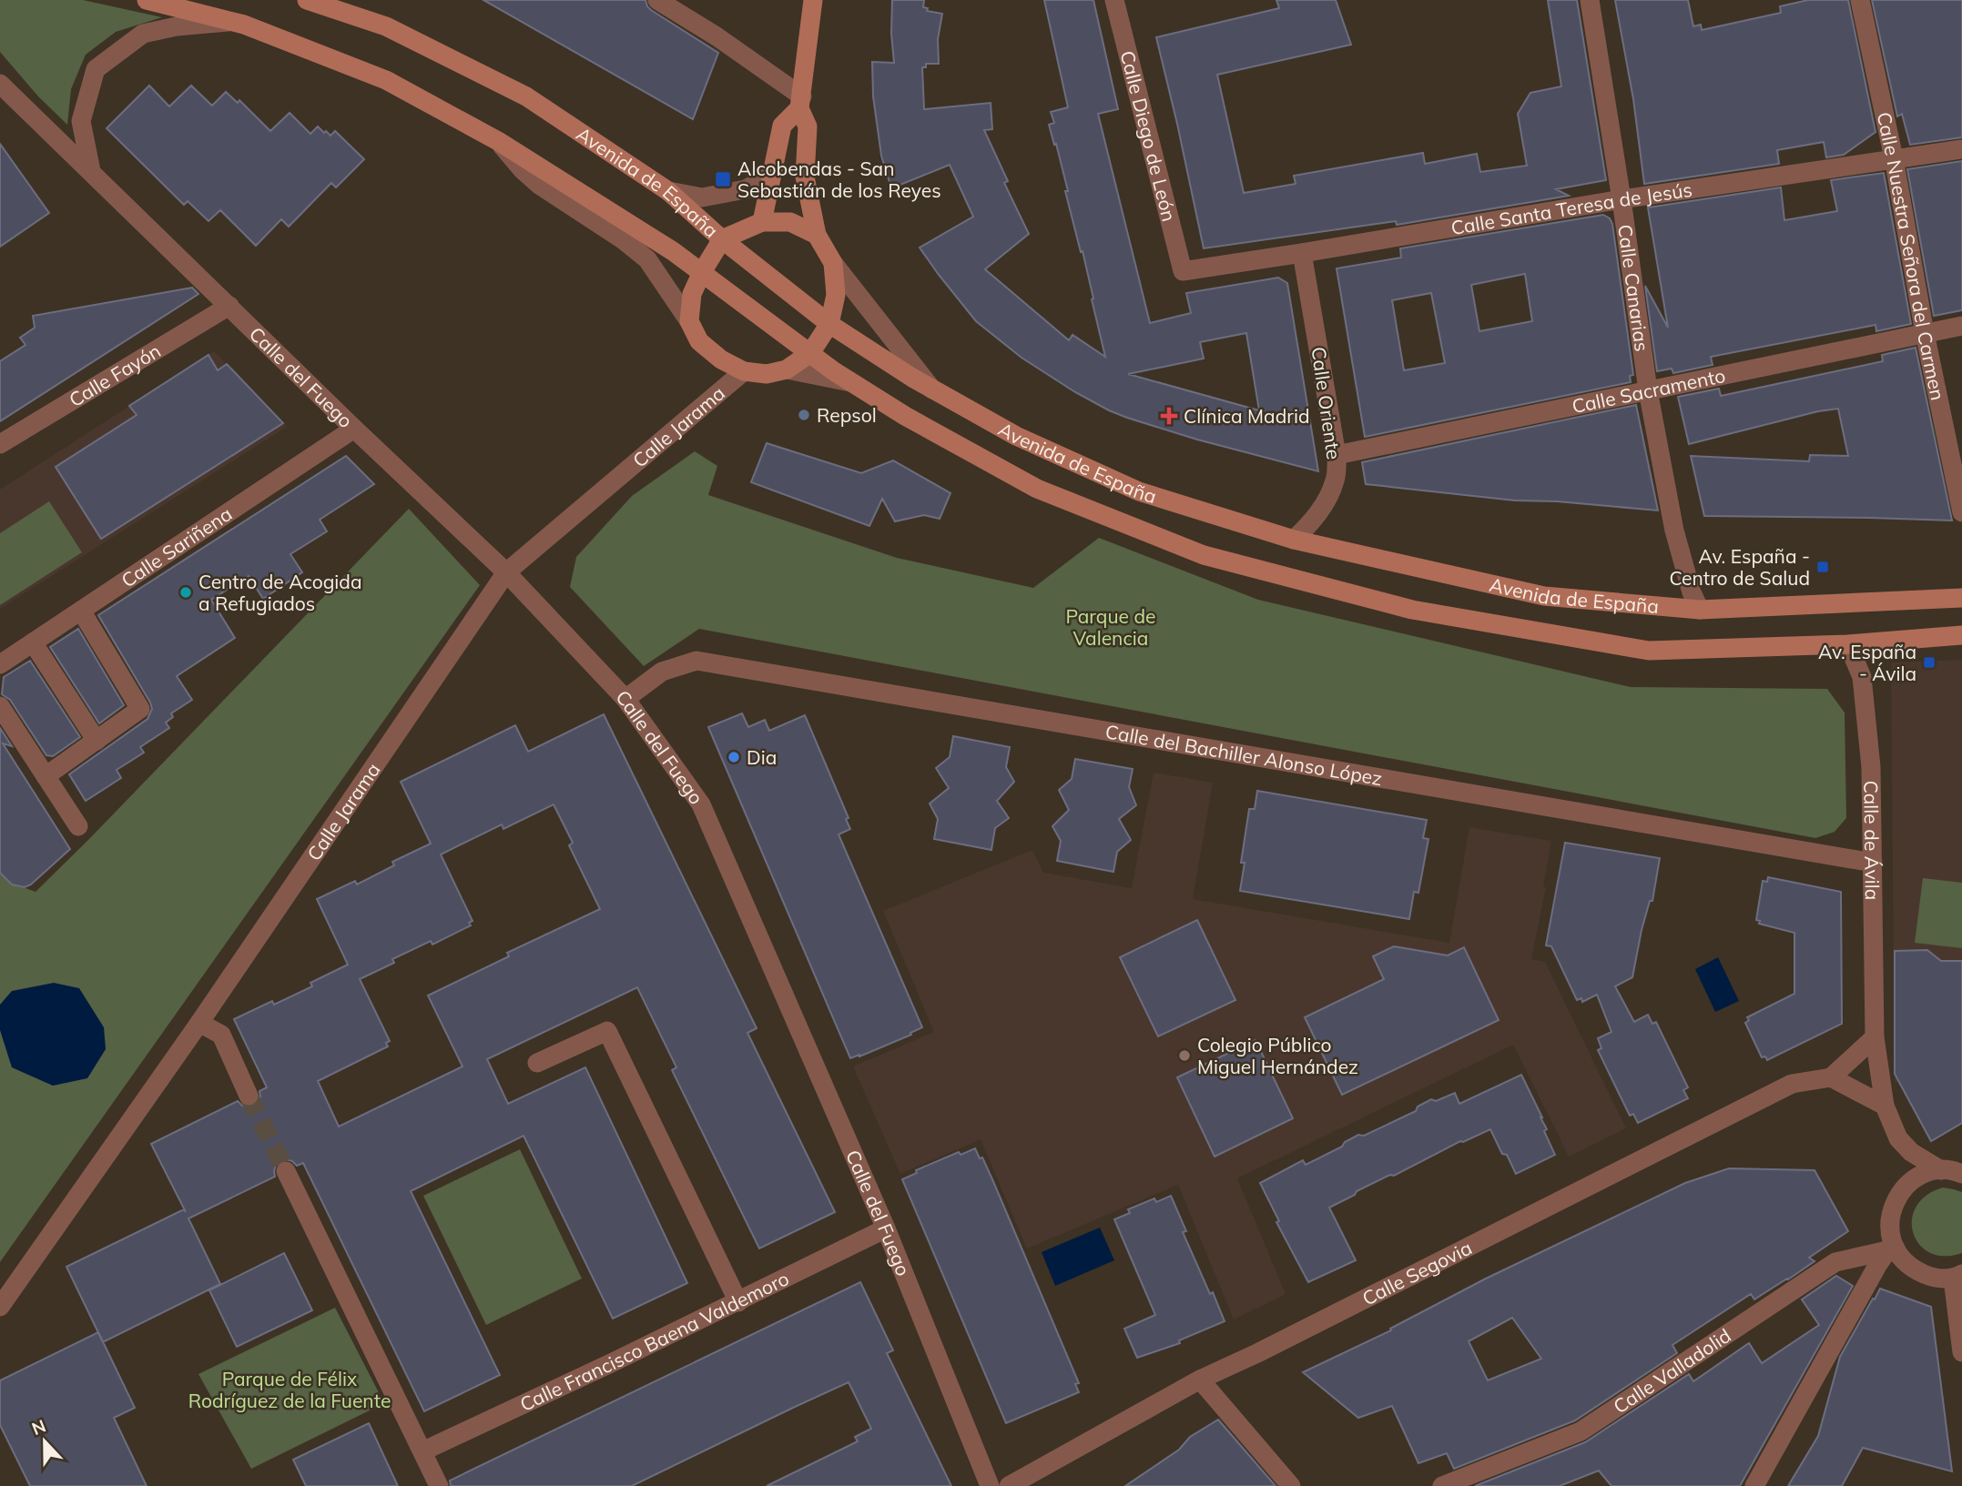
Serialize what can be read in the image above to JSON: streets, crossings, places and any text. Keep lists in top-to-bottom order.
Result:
{
  "streets": {
    "main road": ["Avenida de España"],
    "street": [
      "Calle Diego de León",
      "Calle Santa Teresa de Jesús",
      "Calle Nuestra Señora del Carmen",
      "Calle Canarias",
      "Calle Fayón",
      "Calle del Fuego",
      "Calle Sacramento",
      "Calle Oriente",
      "Calle Jarama",
      "Calle Sariñena",
      "Calle del Bachiller Alonso López",
      "Calle de Ávila",
      "Calle Segovia",
      "Calle Francisco Baena Valdemoro",
      "Calle Valladolid"
    ]
  },
  "crossings": [
    ["Calle Diego de León", "Calle Santa Teresa de Jesús"],
    ["Avenida de España", "Calle Canarias"],
    ["Avenida de España", "Calle Oriente"],
    ["Avenida de España", "Calle de Ávila"],
    ["Calle Santa Teresa de Jesús", "Calle Nuestra Señora del Carmen"],
    ["Calle Santa Teresa de Jesús", "Calle Canarias"],
    ["Calle Santa Teresa de Jesús", "Calle Oriente"],
    ["Calle Nuestra Señora del Carmen", "Calle Sacramento"],
    ["Calle Canarias", "Calle Sacramento"],
    ["Calle Fayón", "Calle del Fuego"],
    ["Calle del Fuego", "Calle Jarama"],
    ["Calle del Fuego", "Calle Sariñena"],
    ["Calle del Fuego", "Calle del Bachiller Alonso López"],
    ["Calle del Fuego", "Calle Francisco Baena Valdemoro"],
    ["Calle Sacramento", "Calle Oriente"],
    ["Calle del Bachiller Alonso López", "Calle de Ávila"]
  ],
  "parks": ["Parque de Valencia", "Parque de Félix Rodríguez de la Fuente"],
  "places": {
    "transit": ["Alcobendas - San Sebastián de los Reyes", "Av. España - Centro de Salud", "Av. España - Ávila"],
    "other": [
      "Repsol",
      "Centro de Acogida a Refugiados",
      "Dia",
      "Colegio Público Miguel Hernández"
    ],
    "health": ["Clínica Madrid"]
  },
  "north": "top"
}
